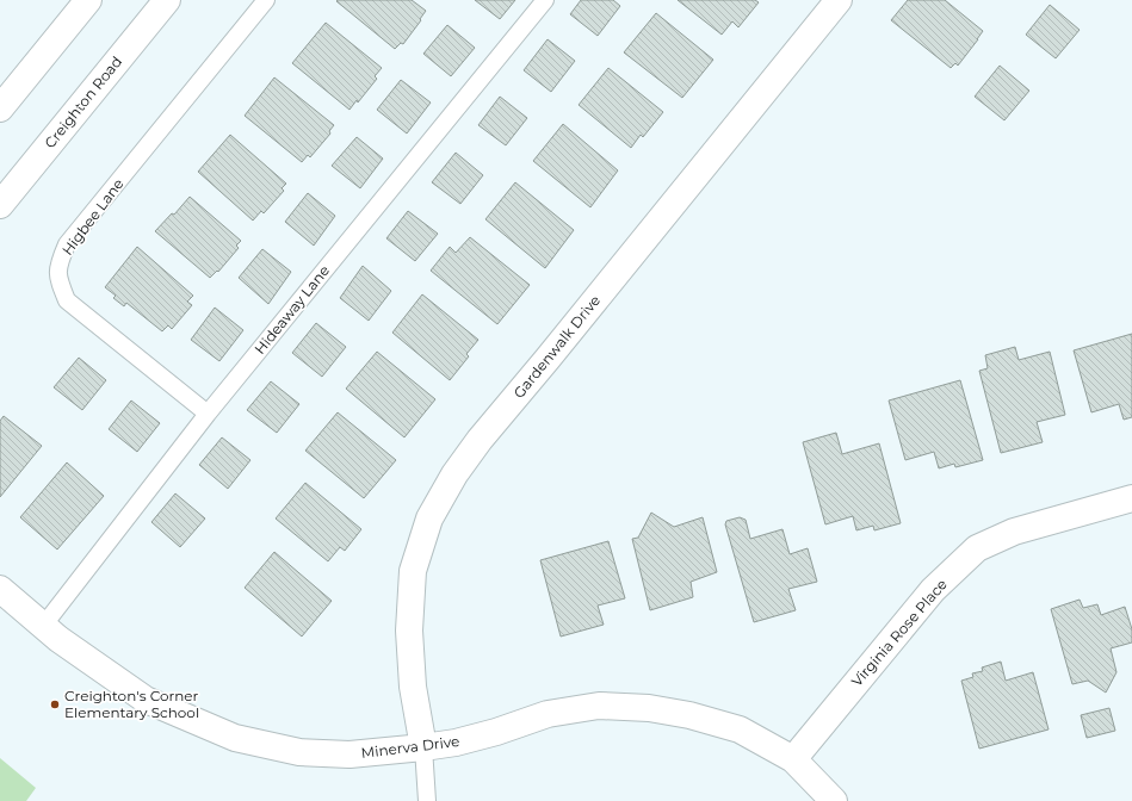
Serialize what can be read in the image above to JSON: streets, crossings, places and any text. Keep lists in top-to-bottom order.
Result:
{
  "streets": {
    "street": [
      "Creighton Road",
      "Gardenwalk Drive",
      "Virginia Rose Place",
      "Minerva Drive"
    ],
    "lane": ["Higbee Lane", "Hideaway Lane"]
  },
  "crossings": [
    ["Higbee Lane", "Hideaway Lane"],
    ["Hideaway Lane", "Minerva Drive"],
    ["Gardenwalk Drive", "Minerva Drive"],
    ["Virginia Rose Place", "Minerva Drive"]
  ],
  "places": ["Creighton's Corner Elementary School"]
}
